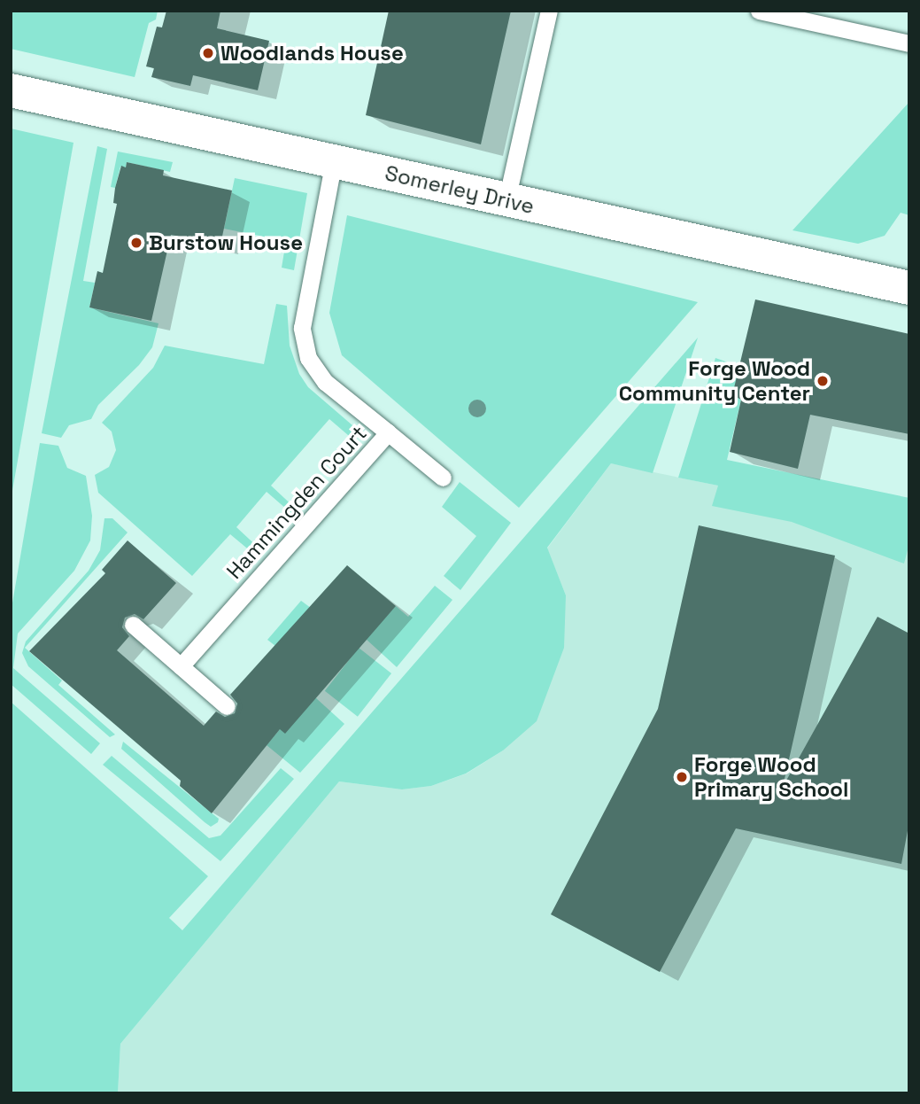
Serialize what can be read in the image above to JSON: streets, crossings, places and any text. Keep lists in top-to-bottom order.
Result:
{
  "streets": {
    "street": ["Somerley Drive"],
    "lane": ["Hammingden Court"]
  },
  "crossings": [
    ["Somerley Drive", "Hammingden Court"]
  ],
  "places": [
    "Woodlands House",
    "Burstow House",
    "Forge Wood Community Center",
    "Forge Wood Primary School"
  ]
}
